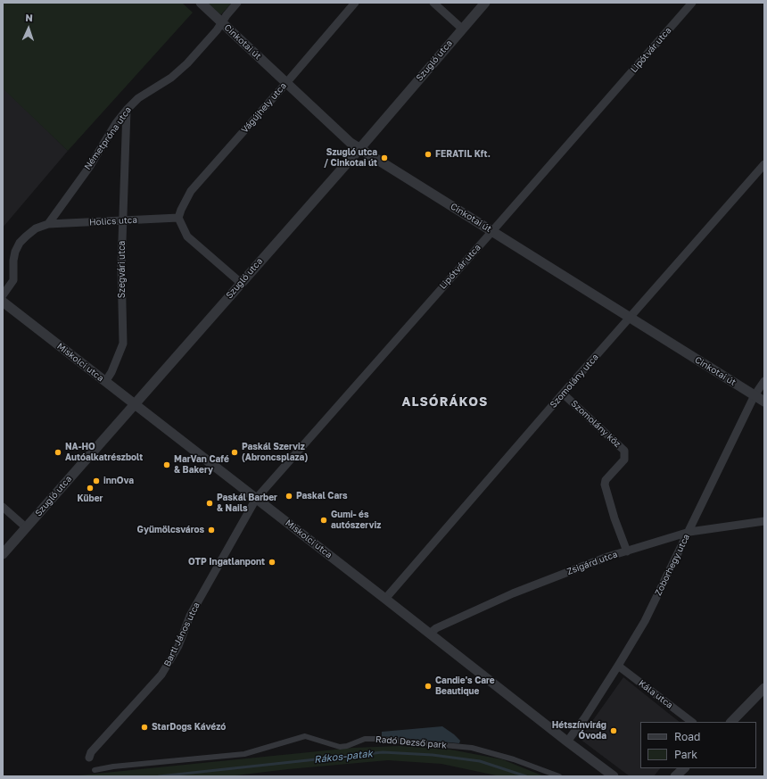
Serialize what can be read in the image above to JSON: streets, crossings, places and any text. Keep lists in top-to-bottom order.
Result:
{
  "streets": {
    "street": [
      "Cinkotai út",
      "Lipótvár utca",
      "Szugló utca",
      "Vágújhely utca",
      "Németpróna utca",
      "Holics utca",
      "Szegvári utca",
      "Miskolci utca",
      "Szomolány utca",
      "Szomolány köz",
      "Zsigárd utca",
      "Zoborhegy utca",
      "Bartl János utca",
      "Kála utca",
      "Radó Dezső park"
    ]
  },
  "crossings": [
    ["Cinkotai út", "Lipótvár utca"],
    ["Cinkotai út", "Szugló utca"],
    ["Cinkotai út", "Vágújhely utca"],
    ["Cinkotai út", "Németpróna utca"],
    ["Cinkotai út", "Szomolány utca"],
    ["Cinkotai út", "Zoborhegy utca"],
    ["Lipótvár utca", "Miskolci utca"],
    ["Lipótvár utca", "Bartl János utca"],
    ["Szugló utca", "Miskolci utca"],
    ["Vágújhely utca", "Holics utca"],
    ["Németpróna utca", "Holics utca"],
    ["Németpróna utca", "Szegvári utca"],
    ["Holics utca", "Szegvári utca"],
    ["Szegvári utca", "Miskolci utca"],
    ["Miskolci utca", "Szomolány utca"],
    ["Miskolci utca", "Zsigárd utca"],
    ["Miskolci utca", "Zoborhegy utca"],
    ["Miskolci utca", "Bartl János utca"],
    ["Szomolány utca", "Szomolány köz"],
    ["Szomolány köz", "Zsigárd utca"],
    ["Zsigárd utca", "Zoborhegy utca"],
    ["Zoborhegy utca", "Kála utca"]
  ],
  "districts": ["ALSÓRÁKOS"],
  "water": ["Rákos-patak"],
  "places": [
    "FERATIL Kft.",
    "Szugló utca / Cinkotai út",
    "NA-HO Autóalkatrészbolt",
    "Paskál Szerviz (Abroncsplaza)",
    "MarVan Café & Bakery",
    "innOva",
    "Küber",
    "Paskal Cars",
    "Paskál Barber & Nails",
    "Gumi- és autószerviz",
    "Gyümölcsváros",
    "OTP Ingatlanpont",
    "Candie's Care Beautique",
    "StarDogs Kávézó",
    "Hétszínvirág Óvoda"
  ],
  "legend": ["Road", "Park"],
  "north": "top"
}
